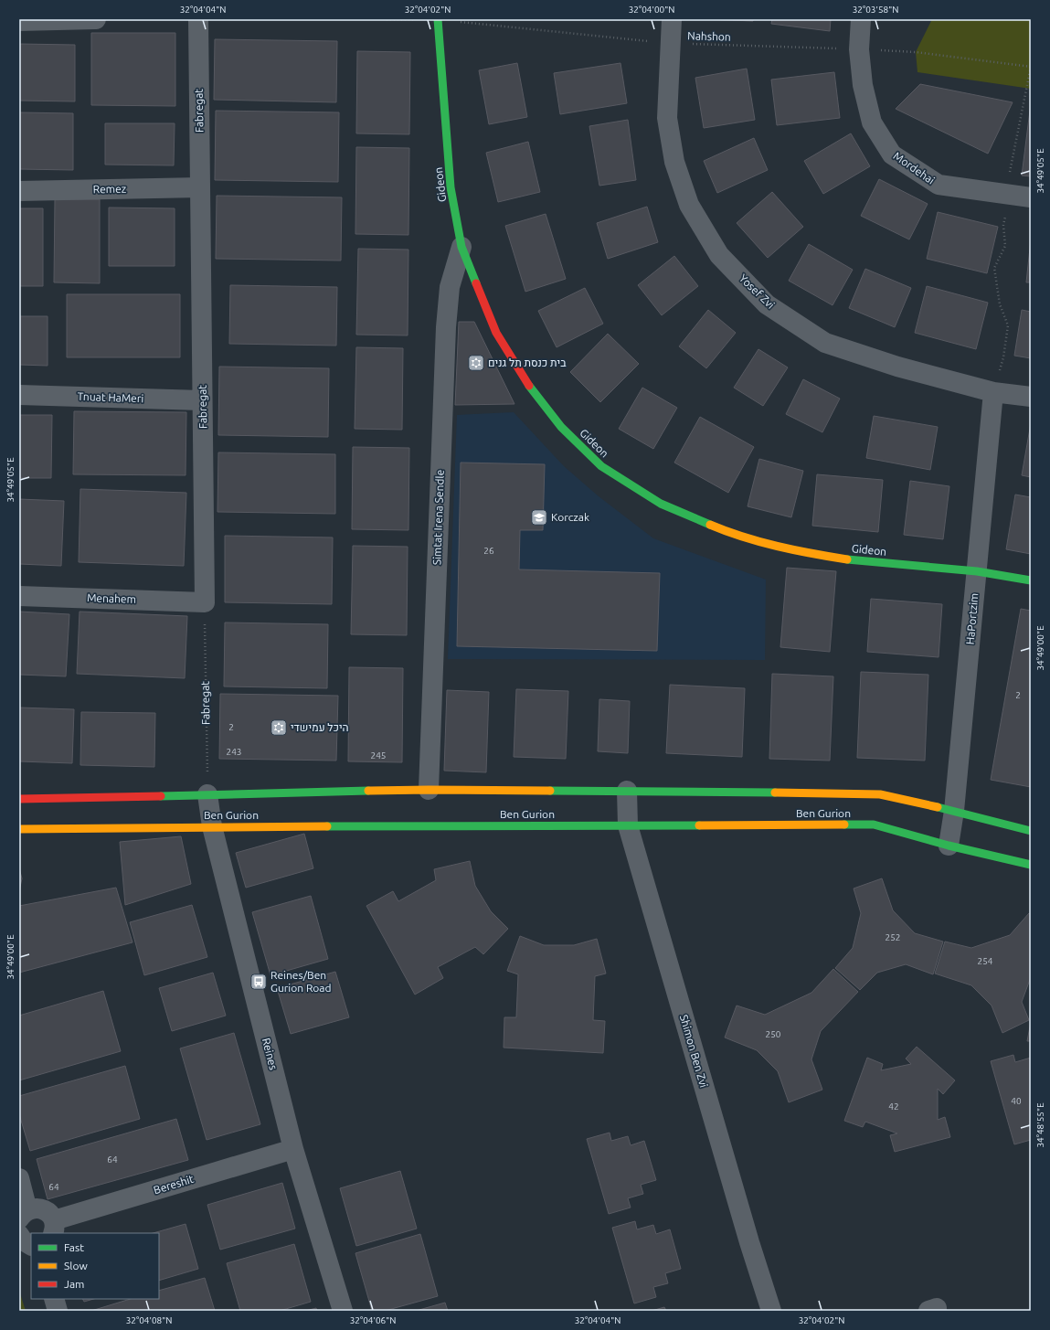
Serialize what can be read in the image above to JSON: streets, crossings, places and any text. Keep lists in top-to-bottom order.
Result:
{
  "streets": {
    "main road": ["Gideon", "Ben Gurion"],
    "street": [
      "Fabregat",
      "Mordehai",
      "Remez",
      "Yosef Zvi",
      "Tnuat HaMeri",
      "Simtat Irena Sendle",
      "Menahem",
      "HaPortzim",
      "Shimon Ben Zvi",
      "Reines",
      "Bereshit"
    ],
    "path": ["Nahshon"]
  },
  "crossings": [
    ["Nahshon", "Mordehai"],
    ["Nahshon", "Gideon"],
    ["Nahshon", "Yosef Zvi"],
    ["Fabregat", "Remez"],
    ["Fabregat", "Tnuat HaMeri"],
    ["Fabregat", "Menahem"],
    ["Fabregat", "Ben Gurion"],
    ["Fabregat", "Reines"],
    ["Gideon", "Simtat Irena Sendle"],
    ["Gideon", "HaPortzim"],
    ["Yosef Zvi", "HaPortzim"],
    ["Simtat Irena Sendle", "Ben Gurion"],
    ["HaPortzim", "Ben Gurion"],
    ["Ben Gurion", "Shimon Ben Zvi"],
    ["Ben Gurion", "Reines"],
    ["Reines", "Bereshit"]
  ],
  "places": {
    "synagogue": ["בית כנסת תל גנים", "היכל עמישדי"],
    "school or university": ["Korczak"],
    "bus stop": ["Reines/Ben Gurion Road"]
  },
  "house_numbers": [
    "26",
    "2",
    "2",
    "243",
    "245",
    "252",
    "254",
    "250",
    "40",
    "42",
    "64",
    "64"
  ],
  "legend": ["Fast", "Slow", "Jam"],
  "coordinates": [
    "32°04'04\"N",
    "32°04'02\"N",
    "32°04'00\"N",
    "32°03'58\"N",
    "34°49'05\"E",
    "34°49'00\"E",
    "34°48'55\"E",
    "32°04'08\"N",
    "32°04'06\"N"
  ]
}
